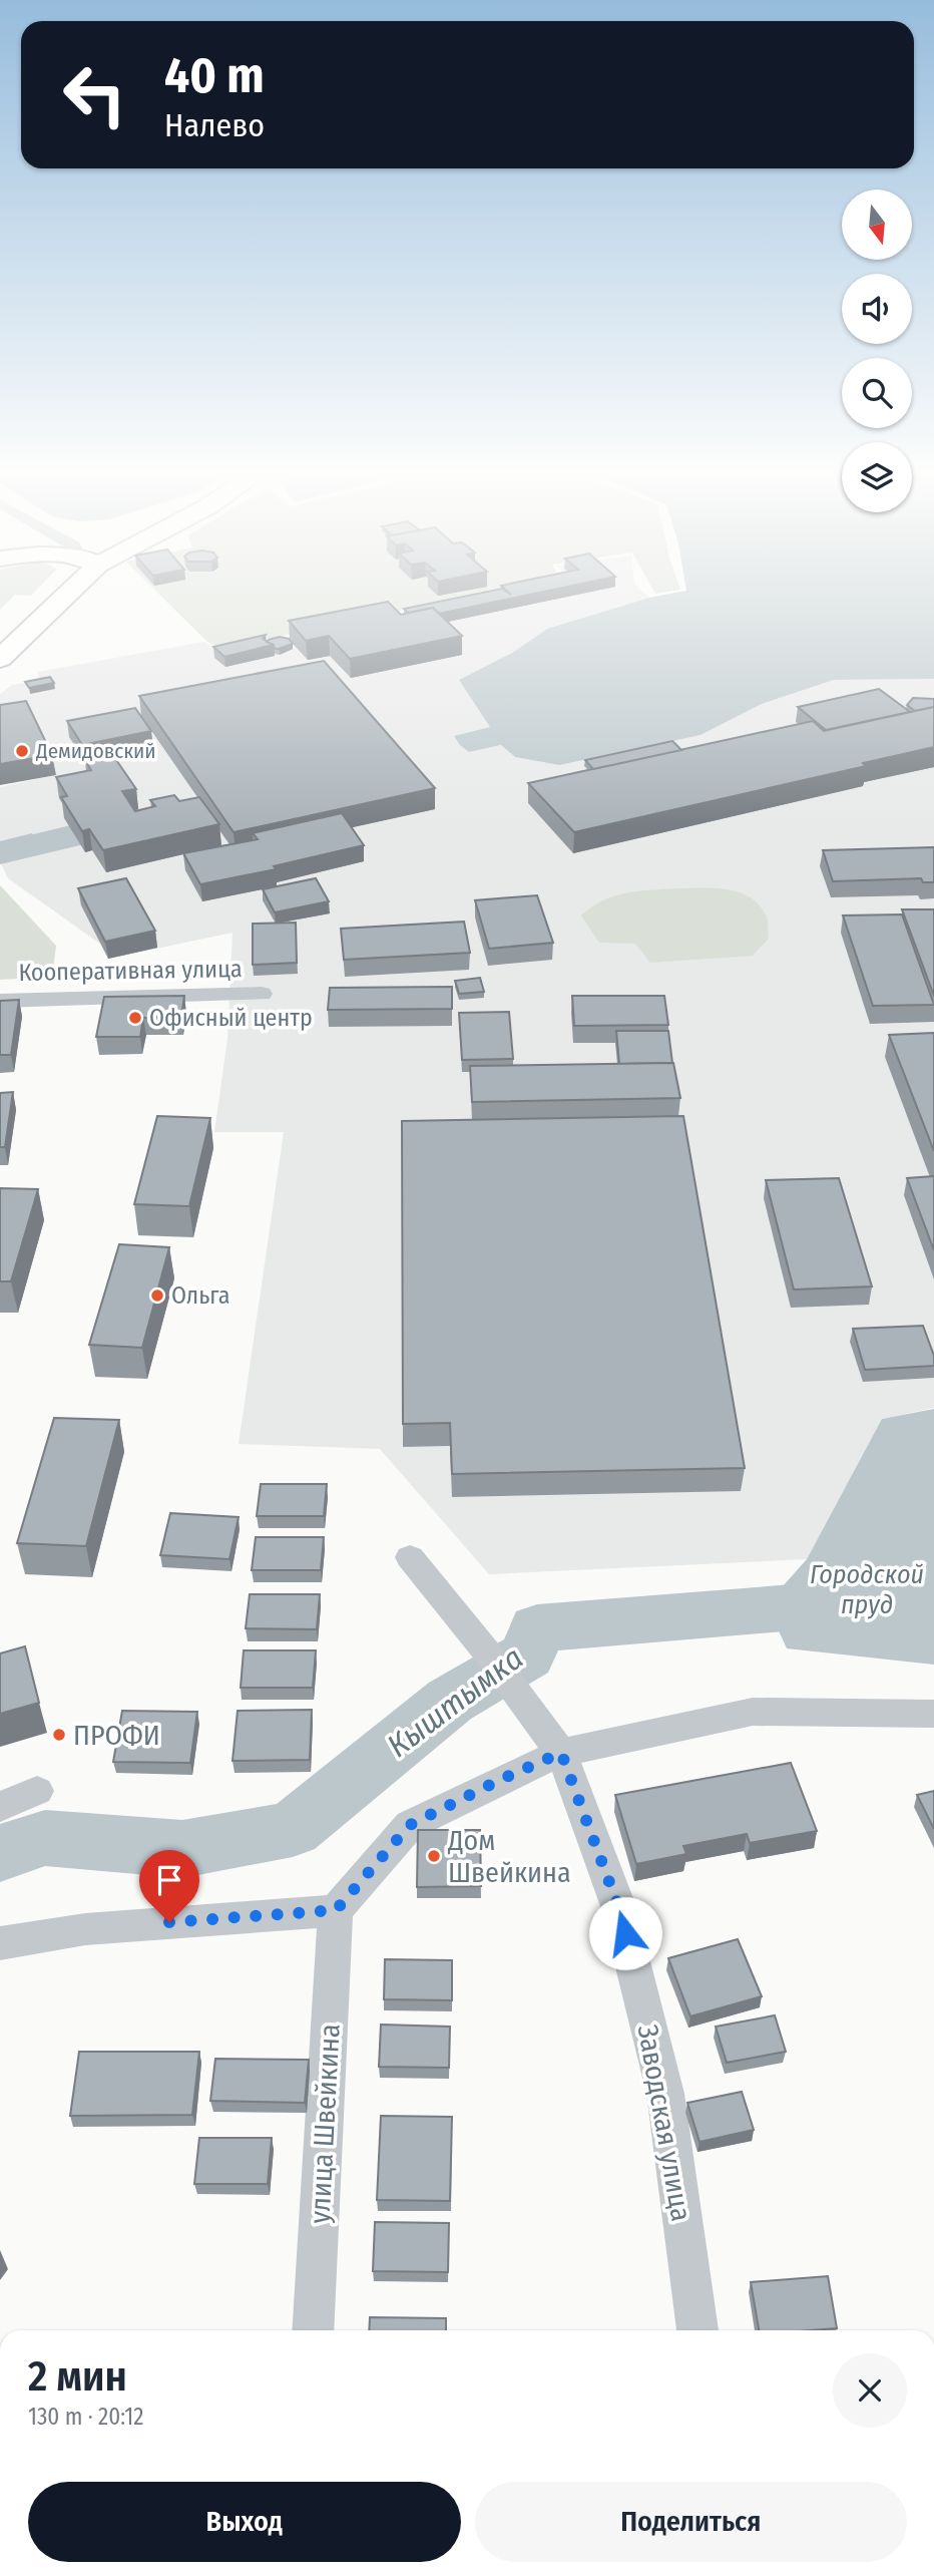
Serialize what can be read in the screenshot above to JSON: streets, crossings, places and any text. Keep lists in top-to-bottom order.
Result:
{
  "streets": {
    "street": ["Кооперативная улица", "Заводская улица", "улица Швейкина"]
  },
  "water": ["Городской пруд", "Кыштымка"],
  "places": [
    "Демидовский",
    "Офисный центр",
    "Ольга",
    "ПРОФИ",
    "Дом Швейкина"
  ],
  "north": "bottom",
  "page": {
    "turn": ["40 m", "Налево"],
    "heading": ["2 мин", "130 m · 20:12"],
    "buttons": ["Выход", "Поделиться"]
  }
}
